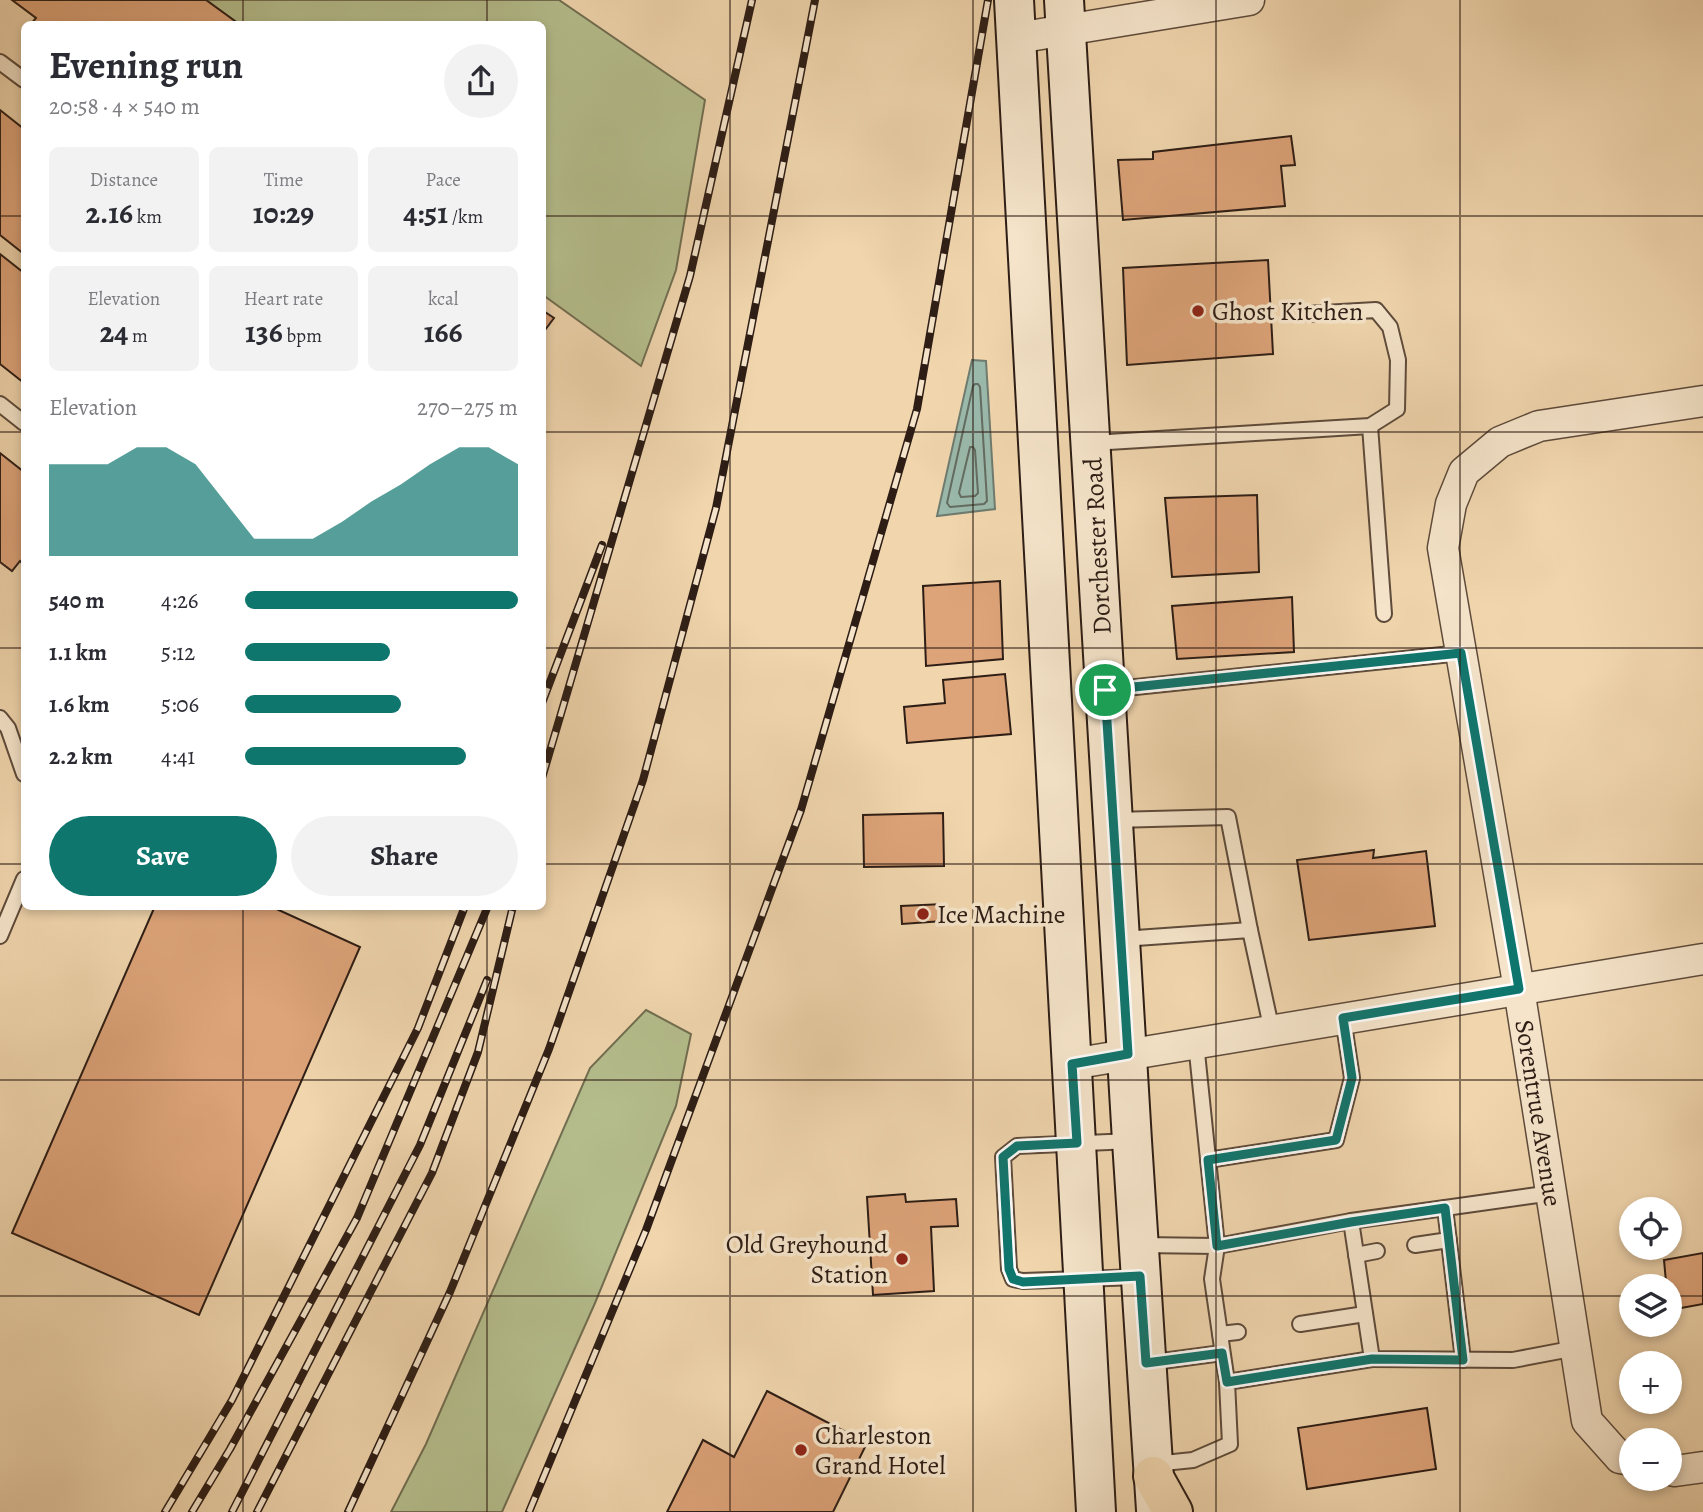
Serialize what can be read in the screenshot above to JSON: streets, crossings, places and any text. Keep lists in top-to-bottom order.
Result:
{
  "streets": {
    "main road": ["Dorchester Road"],
    "street": ["Sorentrue Avenue"]
  },
  "places": [
    "Ghost Kitchen",
    "Ice Machine",
    "Old Greyhound Station",
    "Charleston Grand Hotel"
  ],
  "page": {
    "heading": ["Evening run", "20:58 · 4 × 540 m"],
    "stats": [
      ["Distance", "2.16 km"],
      ["Time", "10:29"],
      ["Pace", "4:51 /km"],
      ["Elevation", "24 m"],
      ["Heart rate", "136 bpm"],
      ["kcal", "166"]
    ],
    "chart": ["Elevation", "270–275 m"],
    "list": [
      {
        "name": "540 m",
        "note": "4:26"
      },
      {
        "name": "1.1 km",
        "note": "5:12"
      },
      {
        "name": "1.6 km",
        "note": "5:06"
      },
      {
        "name": "2.2 km",
        "note": "4:41"
      }
    ],
    "buttons": ["Save", "Share"],
    "map_buttons": ["+", "−"]
  }
}
